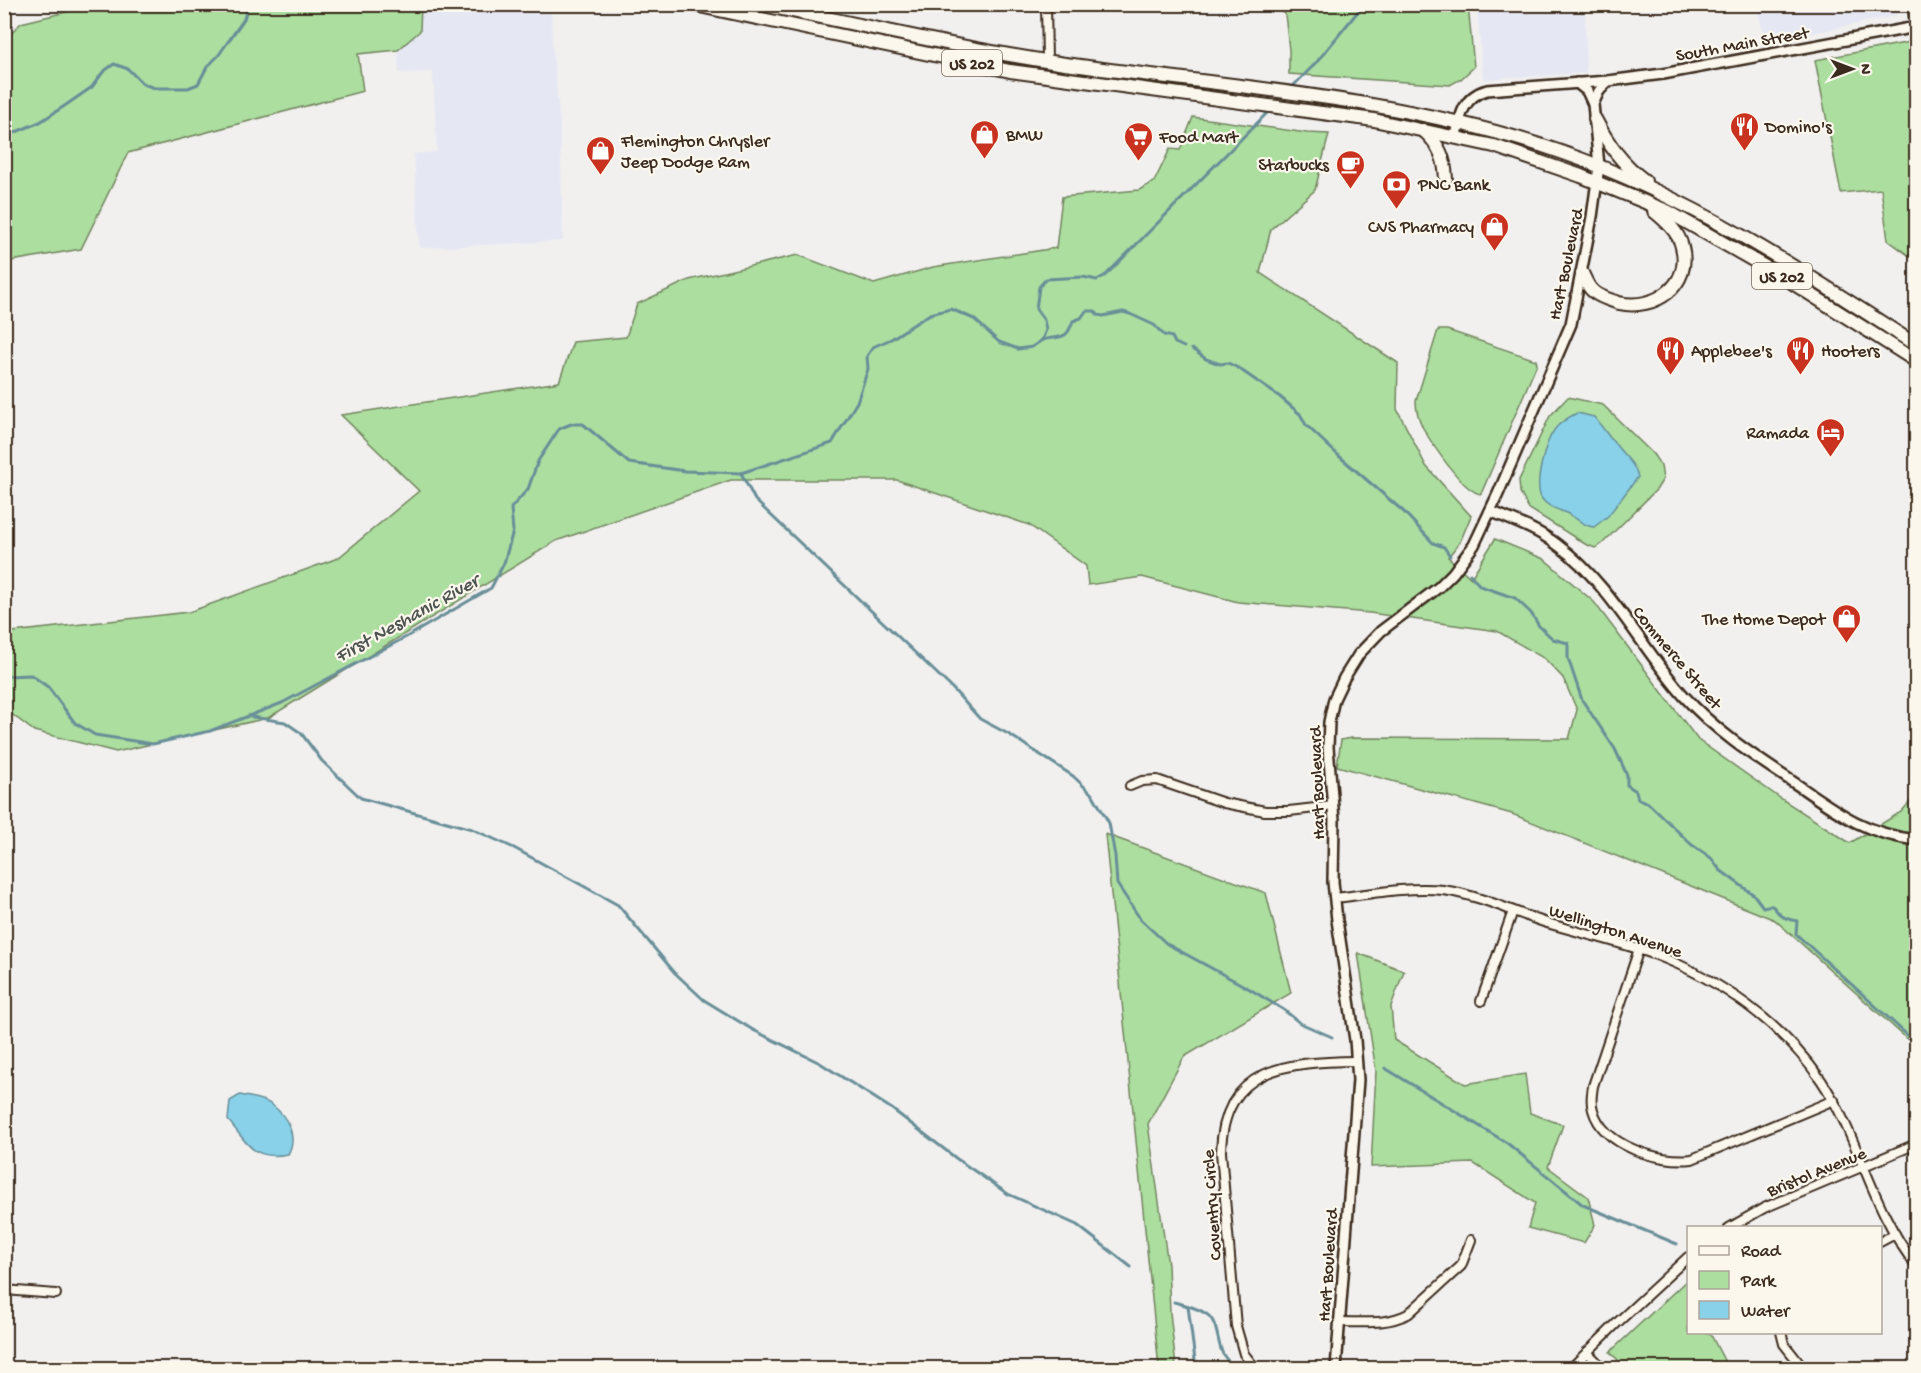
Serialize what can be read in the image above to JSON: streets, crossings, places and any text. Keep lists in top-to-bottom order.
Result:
{
  "streets": {
    "highway": ["US 202"],
    "street": [
      "South Main Street",
      "Hart Boulevard",
      "Commerce Street",
      "Wellington Avenue",
      "Bristol Avenue",
      "Coventry Circle"
    ]
  },
  "crossings": [
    ["South Main Street", "US 202"],
    ["US 202", "Hart Boulevard"],
    ["Hart Boulevard", "Commerce Street"],
    ["Hart Boulevard", "Wellington Avenue"],
    ["Hart Boulevard", "Coventry Circle"],
    ["Wellington Avenue", "Bristol Avenue"]
  ],
  "water": ["First Neshanic River"],
  "places": {
    "restaurant": ["Domino's", "Applebee's", "Hooters"],
    "shop": [
      "BMW",
      "Flemington Chrysler Jeep Dodge Ram",
      "CVS Pharmacy",
      "The Home Depot"
    ],
    "supermarket": ["Food Mart"],
    "cafe": ["Starbucks"],
    "bank": ["PNC Bank"],
    "hotel": ["Ramada"]
  },
  "legend": ["Road", "Park", "Water"],
  "north": "right"
}
